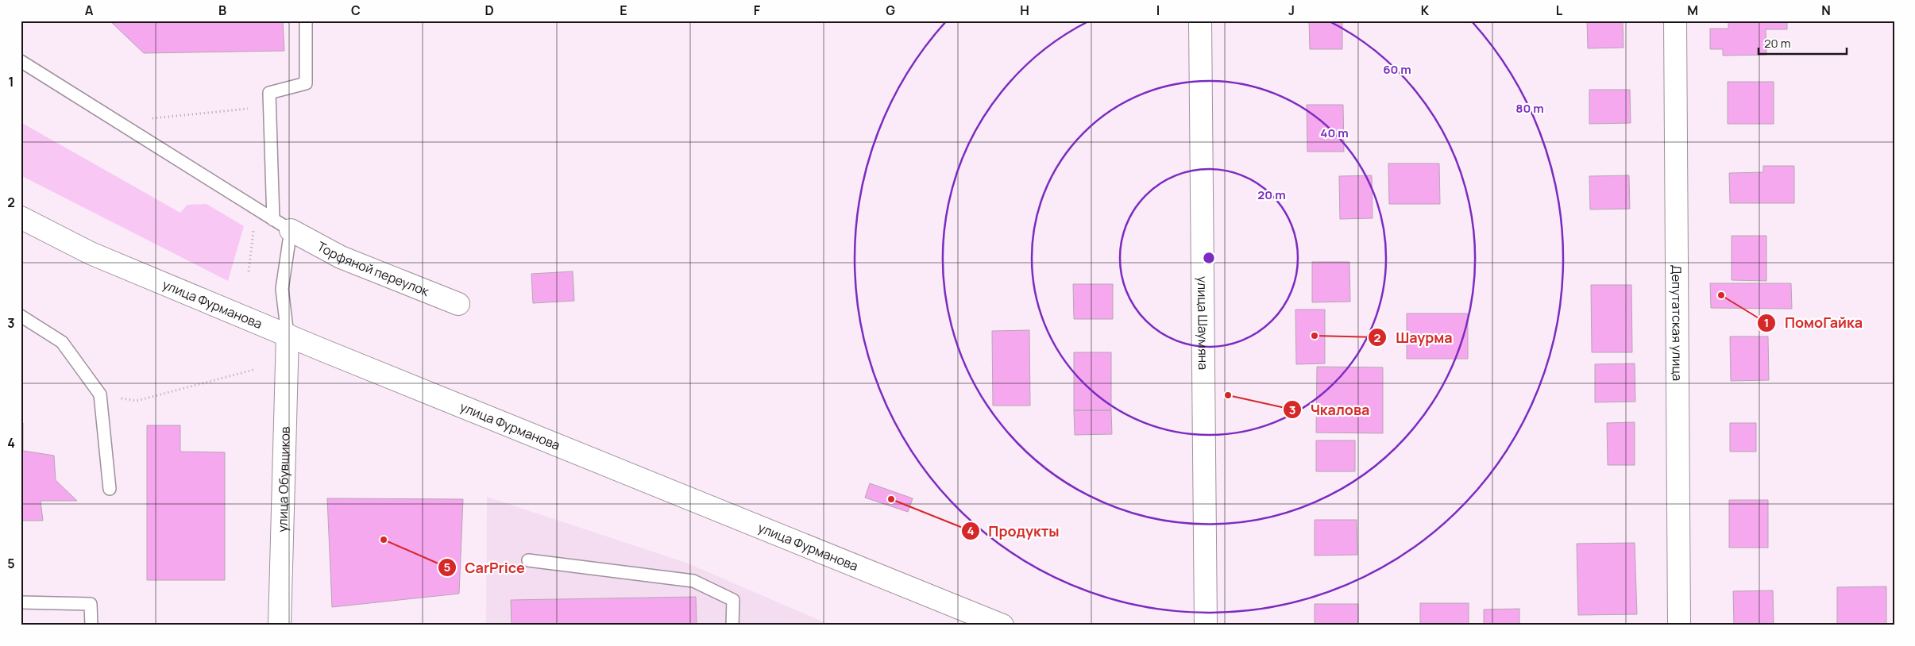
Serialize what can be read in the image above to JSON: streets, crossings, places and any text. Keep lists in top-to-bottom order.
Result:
{
  "streets": {
    "street": [
      "Торфяной переулок",
      "улица Фурманова",
      "улица Шаумяна",
      "Депутатская улица",
      "улица Обувщиков"
    ]
  },
  "crossings": [
    ["улица Фурманова", "улица Обувщиков"]
  ],
  "places": [
    "ПомоГайка",
    "Шаурма",
    "Чкалова",
    "Продукты",
    "CarPrice"
  ],
  "scale_bar": "20 m",
  "grid": {
    "columns": [
      "A",
      "B",
      "C",
      "D",
      "E",
      "F",
      "G",
      "H",
      "I",
      "J",
      "K",
      "L",
      "M",
      "N"
    ],
    "rows": [
      "1",
      "2",
      "3",
      "4",
      "5"
    ]
  },
  "rings": [
    "60 m",
    "80 m",
    "40 m",
    "20 m"
  ]
}
